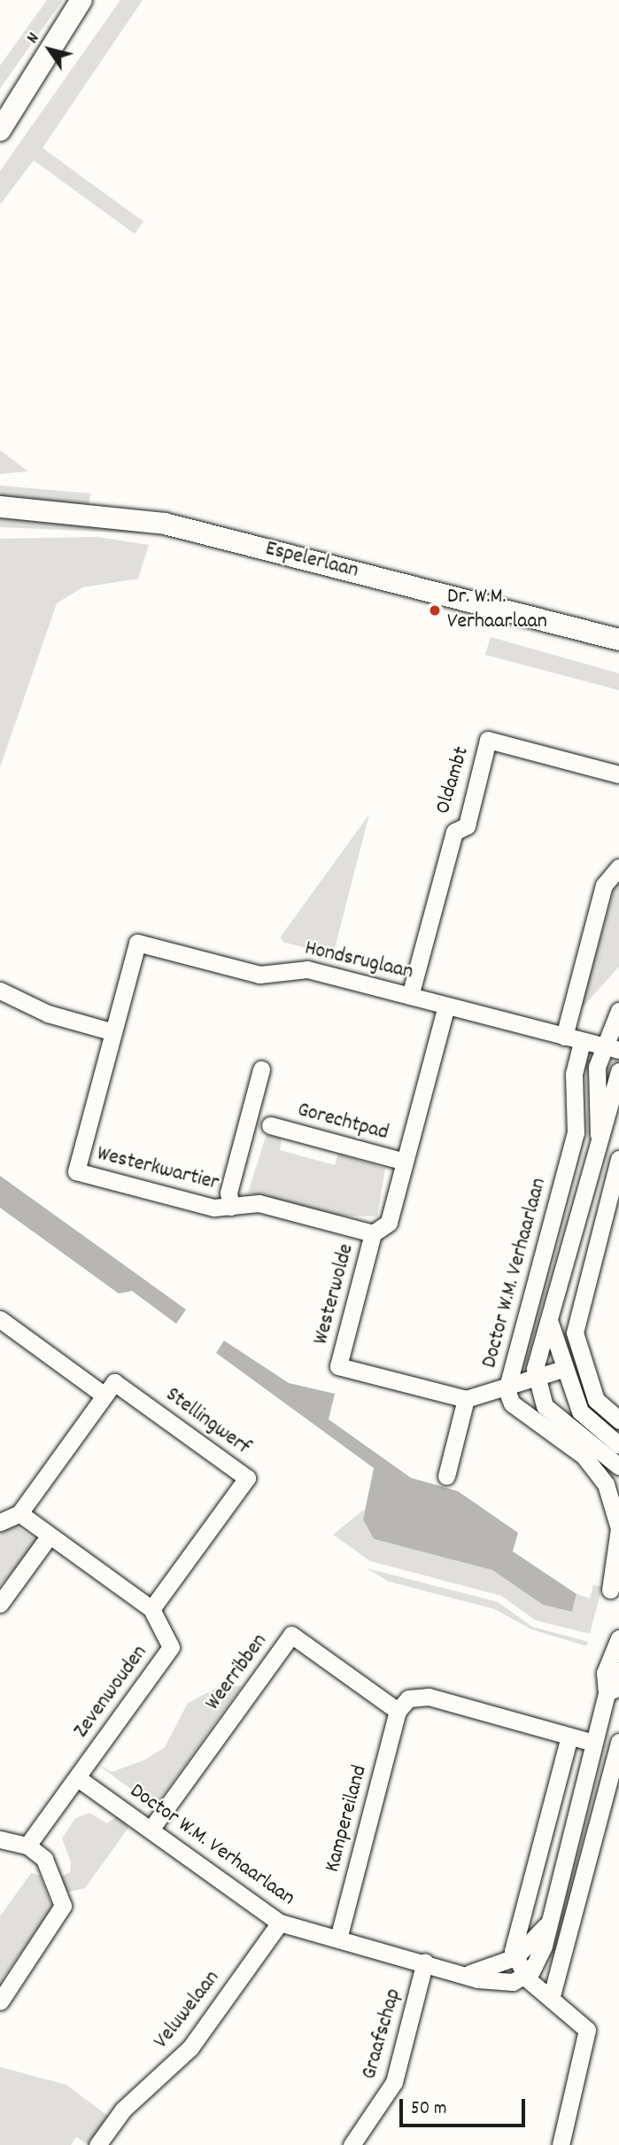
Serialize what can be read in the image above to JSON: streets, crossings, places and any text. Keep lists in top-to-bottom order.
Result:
{
  "streets": {
    "main road": ["Espelerlaan"],
    "street": [
      "Oldambt",
      "Hondsruglaan",
      "Gorechtpad",
      "Westerkwartier",
      "Doctor W.M. Verhaarlaan",
      "Westerwolde",
      "Stellingwerf",
      "Weerribben",
      "Zevenwouden",
      "Kampereiland",
      "Veluwelaan",
      "Graafschap"
    ]
  },
  "crossings": [
    ["Oldambt", "Hondsruglaan"],
    ["Hondsruglaan", "Westerkwartier"],
    ["Hondsruglaan", "Doctor W.M. Verhaarlaan"],
    ["Hondsruglaan", "Westerwolde"],
    ["Gorechtpad", "Westerwolde"],
    ["Westerkwartier", "Westerwolde"],
    ["Doctor W.M. Verhaarlaan", "Westerwolde"],
    ["Doctor W.M. Verhaarlaan", "Weerribben"],
    ["Doctor W.M. Verhaarlaan", "Zevenwouden"],
    ["Doctor W.M. Verhaarlaan", "Kampereiland"],
    ["Doctor W.M. Verhaarlaan", "Veluwelaan"],
    ["Doctor W.M. Verhaarlaan", "Graafschap"],
    ["Stellingwerf", "Zevenwouden"],
    ["Weerribben", "Kampereiland"]
  ],
  "places": ["Dr. W.M. Verhaarlaan"],
  "scale_bar": "50 m",
  "north": "top left"
}
